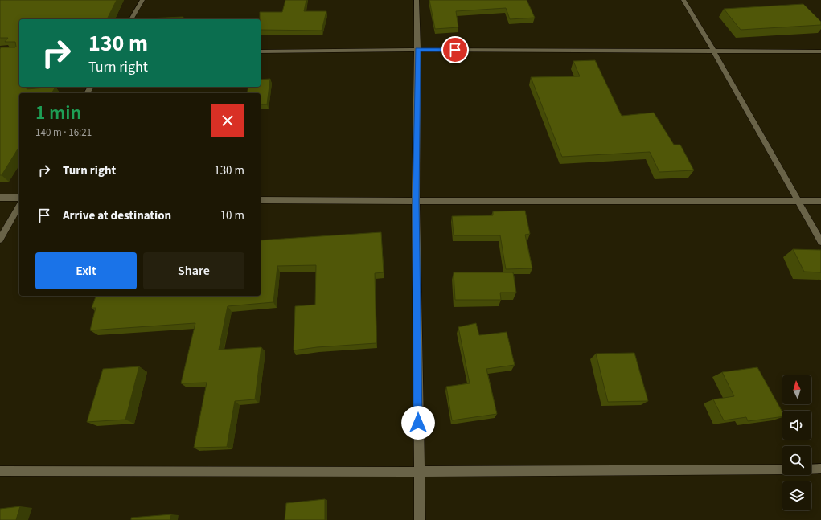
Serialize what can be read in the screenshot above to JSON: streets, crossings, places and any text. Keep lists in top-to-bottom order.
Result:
{
  "north": "top",
  "page": {
    "turn": ["130 m", "Turn right"],
    "heading": ["1 min", "140 m · 16:21"],
    "list": [
      {
        "name": "Turn right",
        "value": "130 m"
      },
      {
        "name": "Arrive at destination",
        "value": "10 m"
      }
    ],
    "buttons": ["Exit", "Share"]
  }
}
